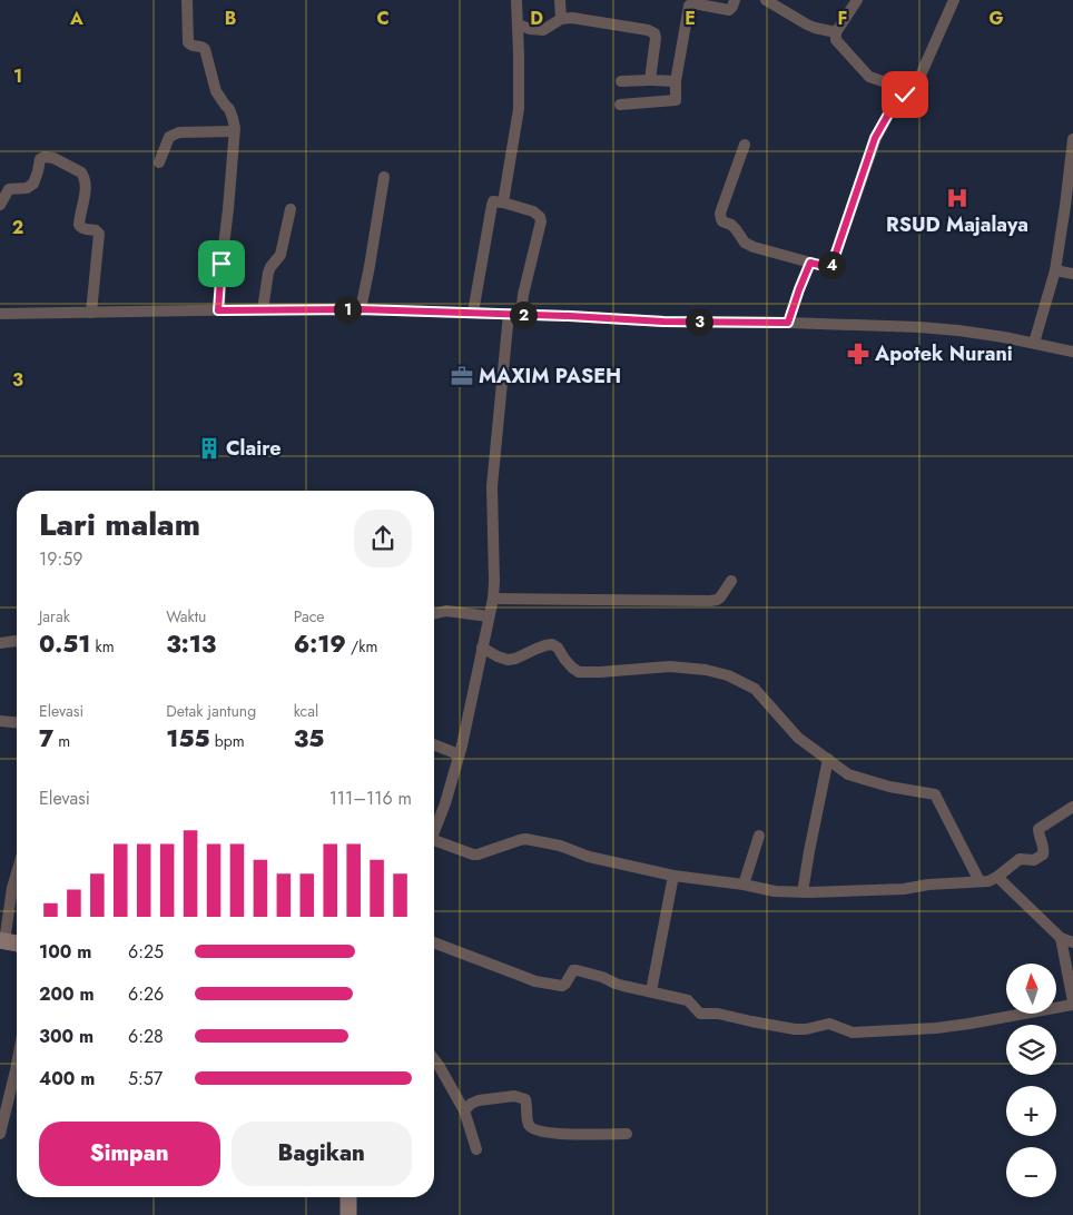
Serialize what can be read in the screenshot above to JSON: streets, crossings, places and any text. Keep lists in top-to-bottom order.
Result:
{
  "places": {
    "hospital": ["RSUD Majalaya"],
    "pharmacy": ["Apotek Nurani"],
    "office": ["MAXIM PASEH"],
    "building": ["Claire"]
  },
  "north": "top",
  "page": {
    "pins": [
      "4",
      "1",
      "2",
      "3"
    ],
    "heading": ["Lari malam", "19:59"],
    "stats": [
      ["Jarak", "0.51 km"],
      ["Waktu", "3:13"],
      ["Pace", "6:19 /km"],
      ["Elevasi", "7 m"],
      ["Detak jantung", "155 bpm"],
      ["kcal", "35"]
    ],
    "chart": ["Elevasi", "111–116 m"],
    "list": [
      {
        "name": "100 m",
        "note": "6:25"
      },
      {
        "name": "200 m",
        "note": "6:26"
      },
      {
        "name": "300 m",
        "note": "6:28"
      },
      {
        "name": "400 m",
        "note": "5:57"
      }
    ],
    "map_buttons": ["+", "−"],
    "buttons": ["Simpan", "Bagikan"]
  },
  "grid": {
    "columns": [
      "A",
      "B",
      "C",
      "D",
      "E",
      "F",
      "G"
    ],
    "rows": ["1", "2", "3"]
  }
}
